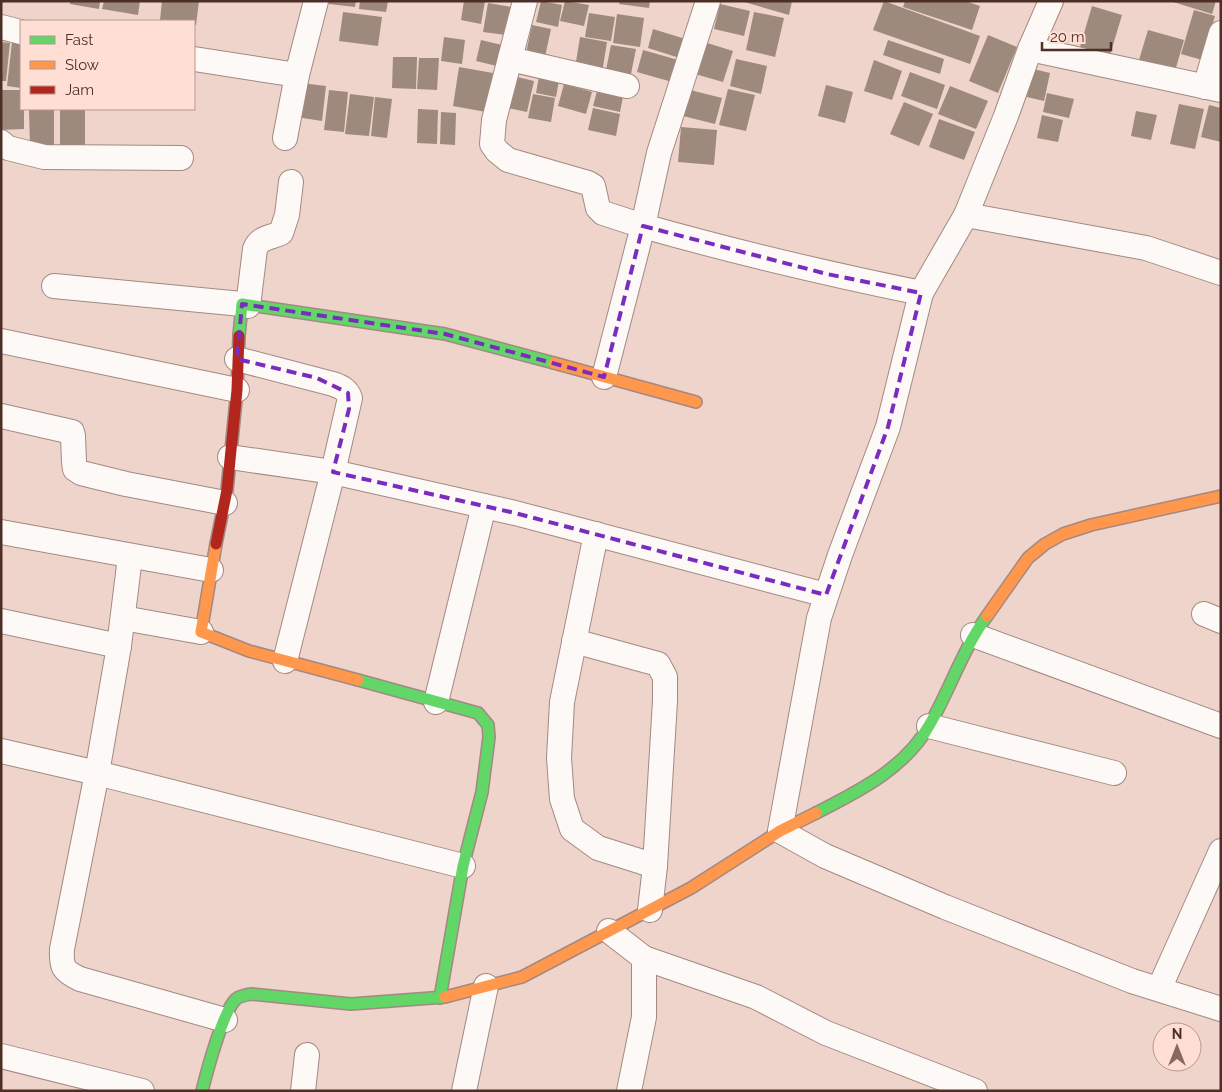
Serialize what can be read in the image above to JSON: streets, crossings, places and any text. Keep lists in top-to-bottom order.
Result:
{
  "legend": ["Fast", "Slow", "Jam"],
  "scale_bar": "20 m",
  "north": "top"
}
